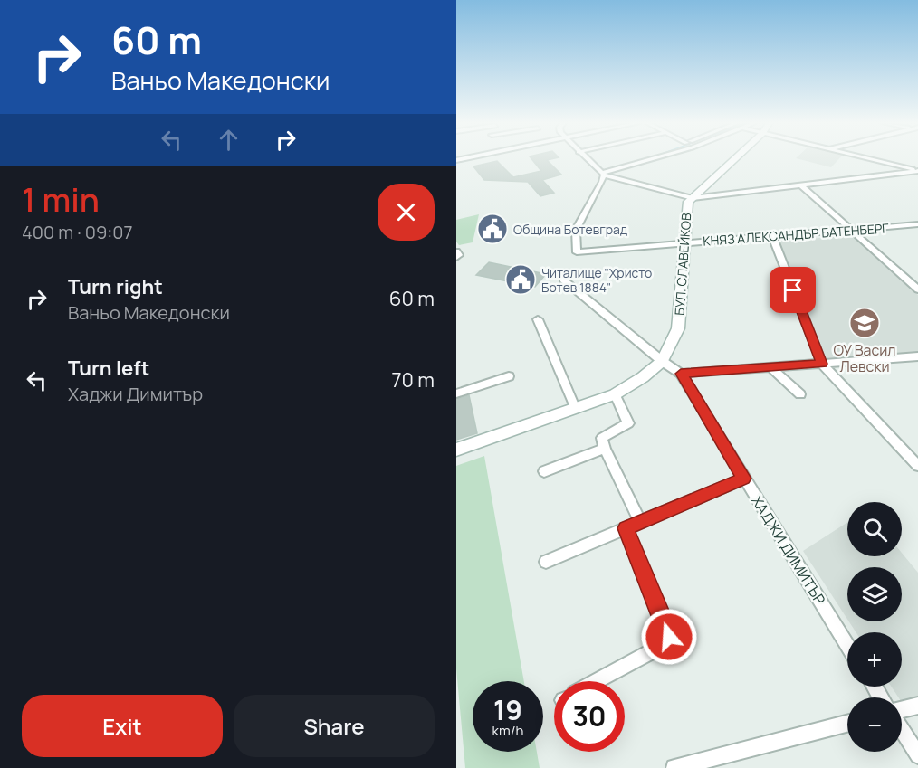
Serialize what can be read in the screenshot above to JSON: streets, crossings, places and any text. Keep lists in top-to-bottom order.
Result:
{
  "streets": {
    "street": ["КНЯЗ АЛЕКСАНДЪР БАТЕНБЕРГ", "БУЛ. СЛАВЕЙКОВ", "ХАДЖИ ДИМИТЪР"]
  },
  "crossings": [
    ["КНЯЗ АЛЕКСАНДЪР БАТЕНБЕРГ", "БУЛ. СЛАВЕЙКОВ"],
    ["БУЛ. СЛАВЕЙКОВ", "ХАДЖИ ДИМИТЪР"]
  ],
  "places": {
    "public building": ["Община Ботевград", "Читалище \"Христо Ботев 1884\""],
    "school or university": ["ОУ Васил Левски"]
  },
  "page": {
    "turn": ["60 m", "Ваньо Македонски"],
    "heading": ["1 min", "400 m · 09:07"],
    "list": [
      {
        "name": "Turn right",
        "note": "Ваньо Македонски",
        "value": "60 m"
      },
      {
        "name": "Turn left",
        "note": "Хаджи Димитър",
        "value": "70 m"
      }
    ],
    "map_buttons": ["+", "−"],
    "speed": "19 km/h",
    "limit": "30",
    "buttons": ["Exit", "Share"]
  }
}
